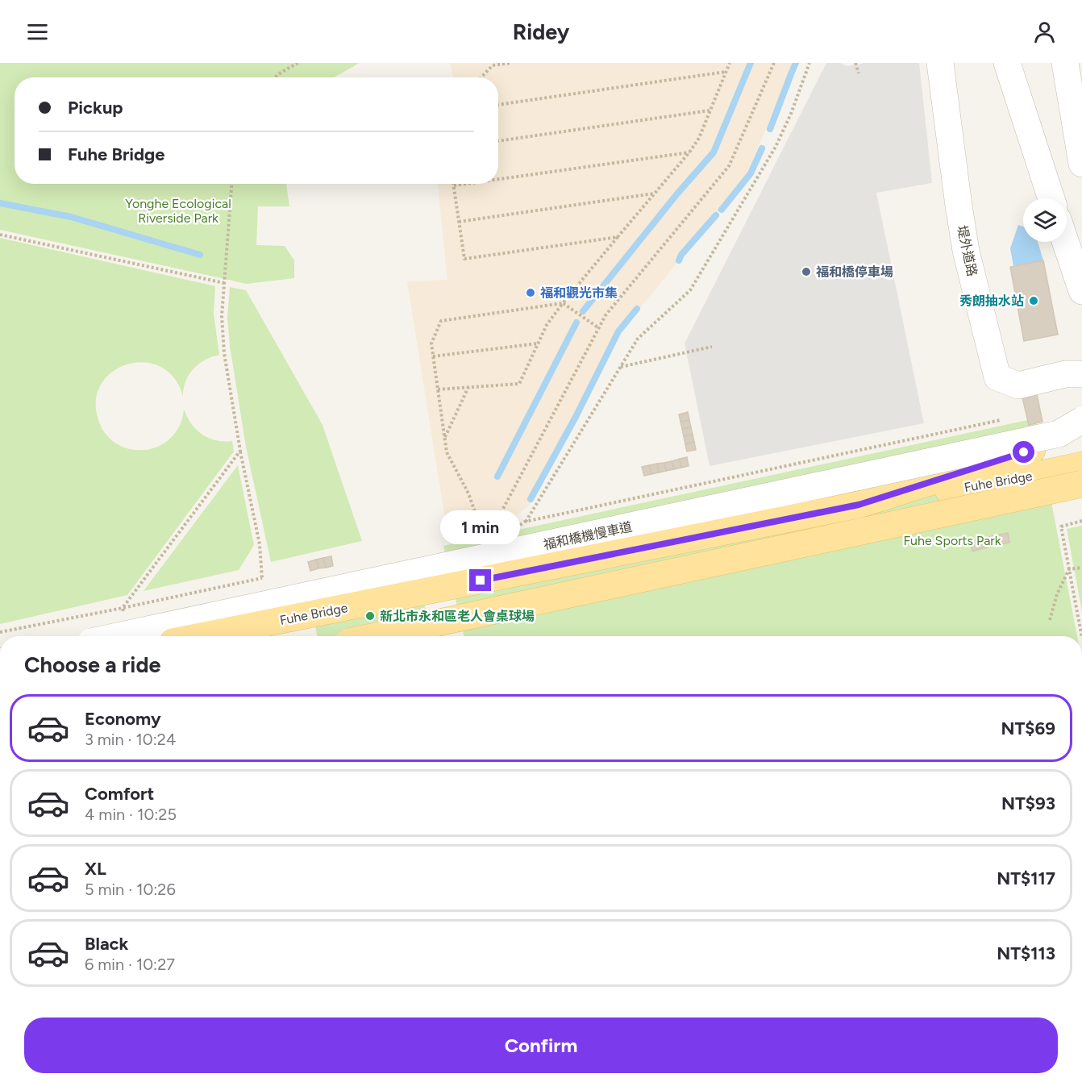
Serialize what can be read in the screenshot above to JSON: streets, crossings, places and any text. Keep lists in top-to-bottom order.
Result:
{
  "streets": {
    "main road": ["Fuhe Bridge"],
    "street": ["堤外道路", "福和橋機慢車道"]
  },
  "parks": ["Yonghe Ecological Riverside Park", "Fuhe Sports Park"],
  "places": [
    "福和橋停車場",
    "福和觀光市集",
    "秀朗抽水站",
    "新北市永和區老人會桌球場"
  ],
  "page": {
    "header": "Ridey",
    "banner": ["Pickup", "Fuhe Bridge"],
    "bubble": "1 min",
    "heading": "Choose a ride",
    "list": [
      {
        "name": "Economy",
        "note": "3 min · 10:24",
        "value": "NT$69"
      },
      {
        "name": "Comfort",
        "note": "4 min · 10:25",
        "value": "NT$93"
      },
      {
        "name": "XL",
        "note": "5 min · 10:26",
        "value": "NT$117"
      },
      {
        "name": "Black",
        "note": "6 min · 10:27",
        "value": "NT$113"
      }
    ],
    "buttons": "Confirm"
  }
}
